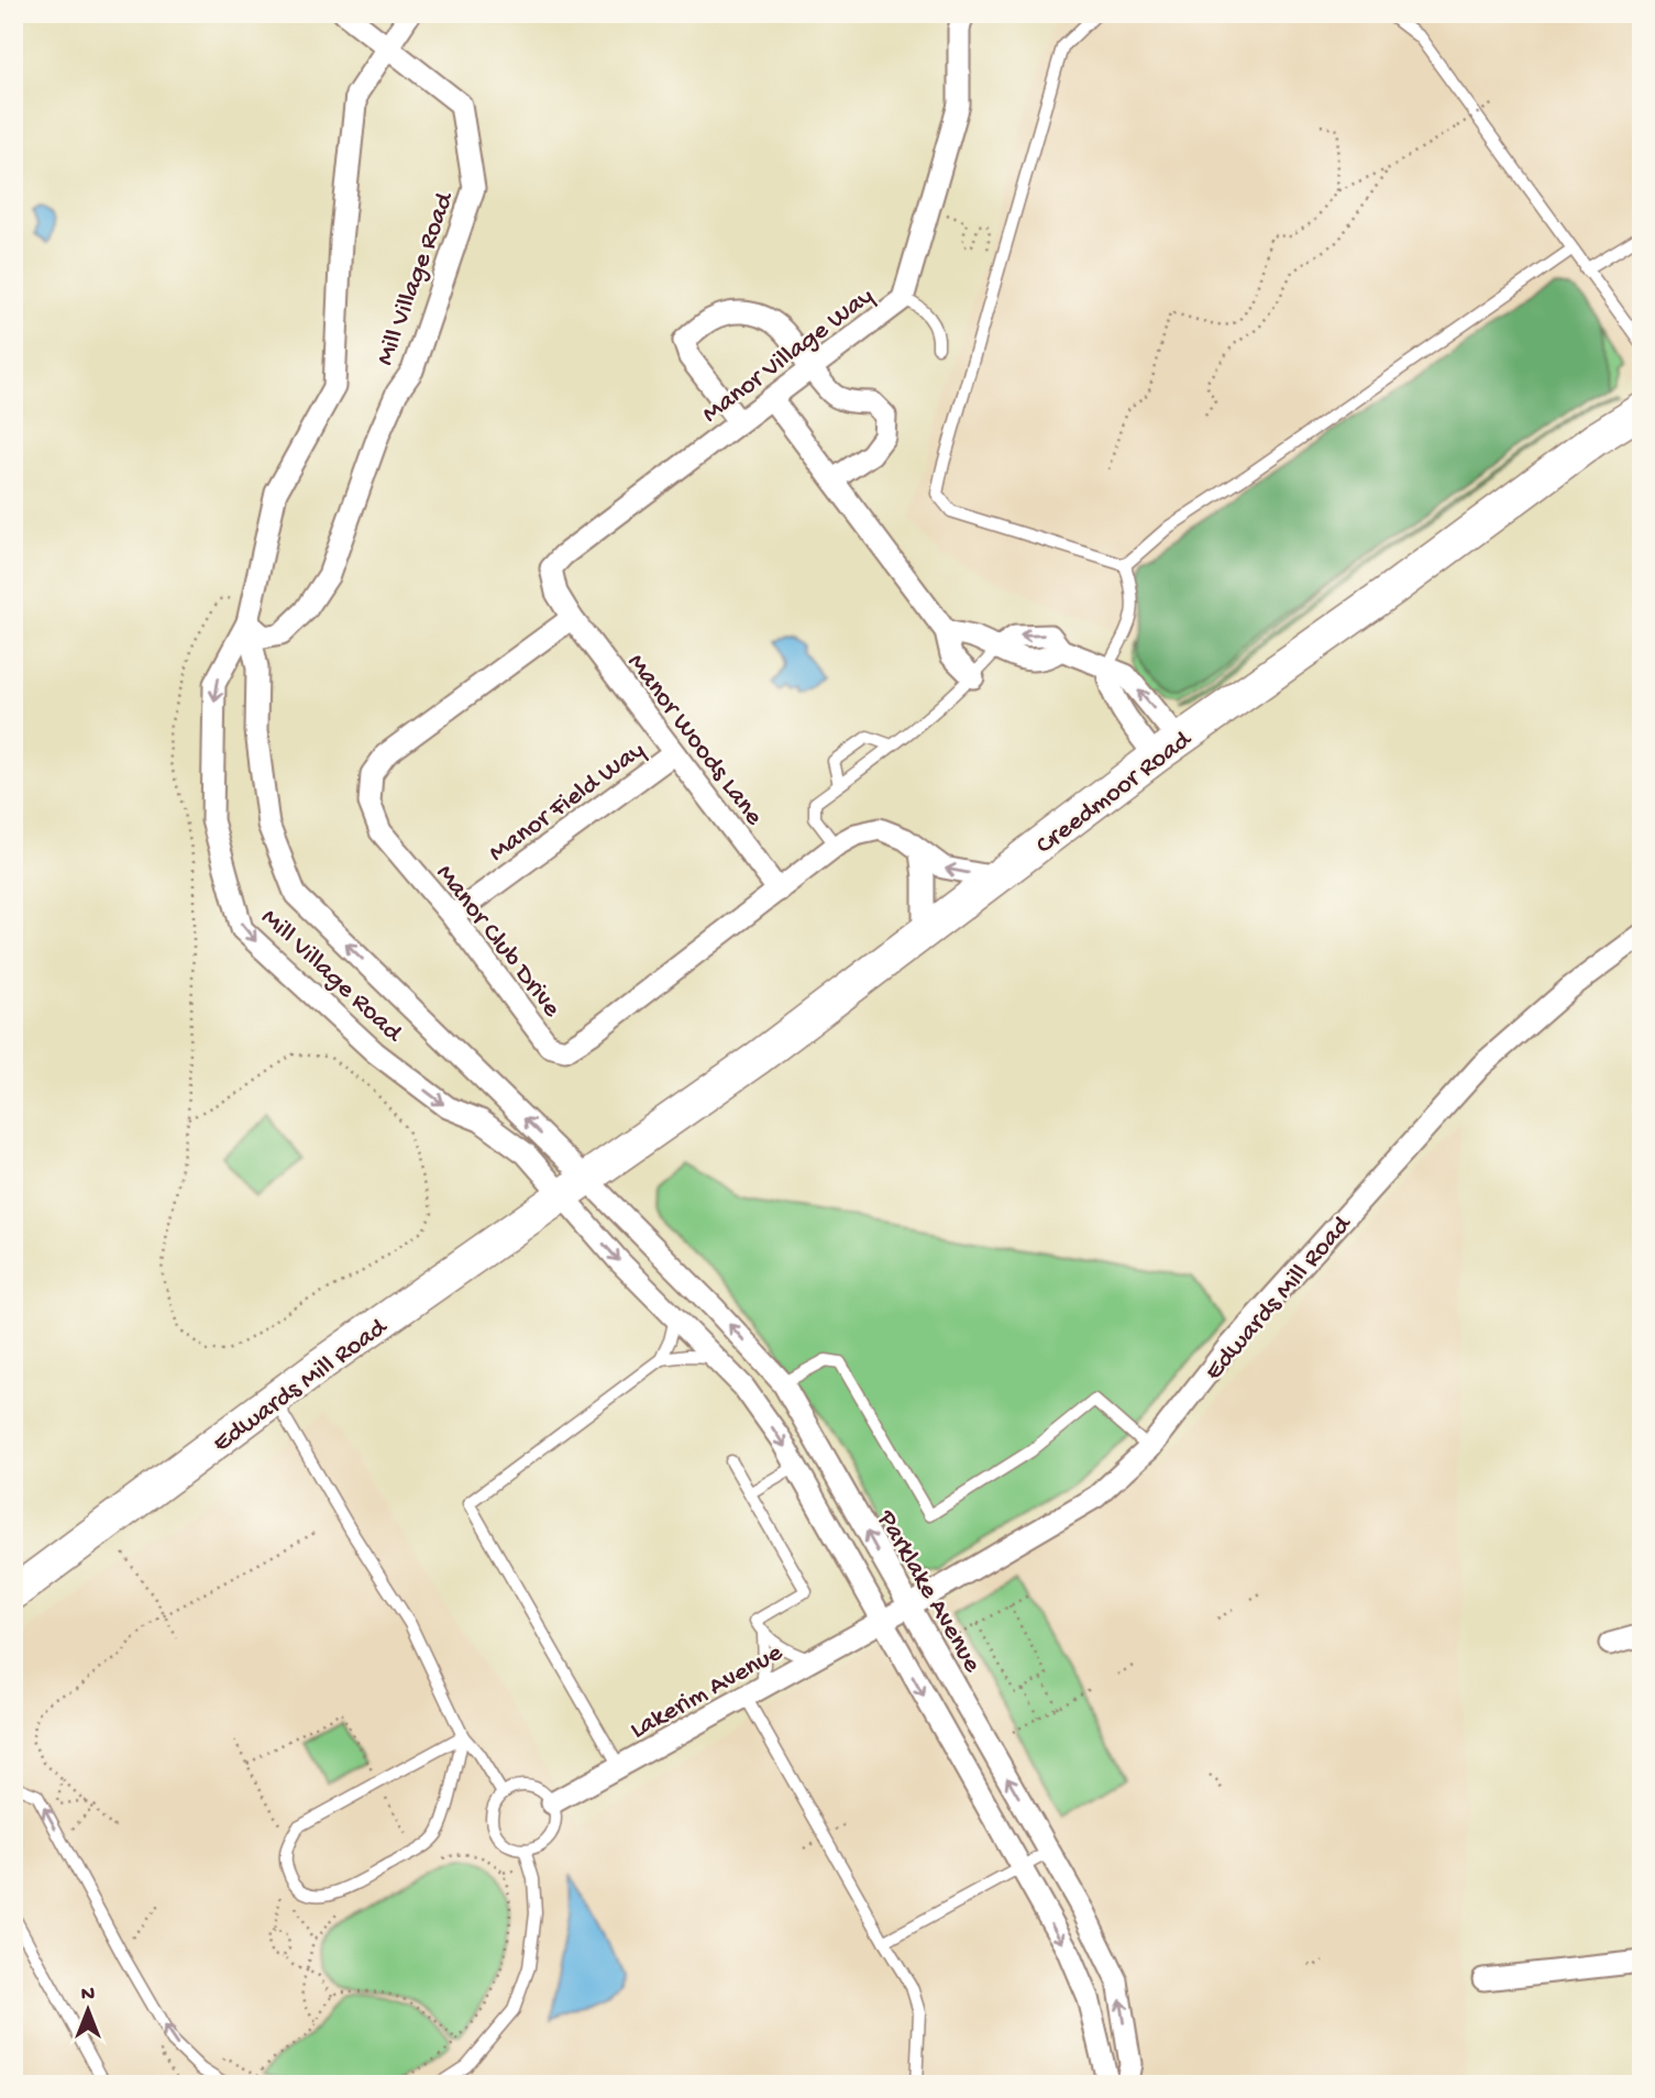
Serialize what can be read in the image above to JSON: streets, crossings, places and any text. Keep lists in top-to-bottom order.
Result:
{
  "streets": {
    "main road": ["Creedmoor Road", "Edwards Mill Road"],
    "street": [
      "Mill Village Road",
      "Manor Village Way",
      "Manor Woods Lane",
      "Manor Field Way",
      "Manor Club Drive",
      "Parklake Avenue",
      "Lakerim Avenue"
    ]
  },
  "crossings": [
    ["Mill Village Road", "Creedmoor Road"],
    ["Mill Village Road", "Edwards Mill Road"],
    ["Mill Village Road", "Parklake Avenue"],
    ["Manor Village Way", "Manor Woods Lane"],
    ["Manor Village Way", "Manor Club Drive"],
    ["Manor Woods Lane", "Manor Field Way"],
    ["Manor Woods Lane", "Manor Club Drive"],
    ["Creedmoor Road", "Manor Club Drive"],
    ["Creedmoor Road", "Edwards Mill Road"],
    ["Creedmoor Road", "Parklake Avenue"],
    ["Manor Field Way", "Manor Club Drive"],
    ["Edwards Mill Road", "Parklake Avenue"],
    ["Edwards Mill Road", "Lakerim Avenue"]
  ],
  "north": "top"
}
